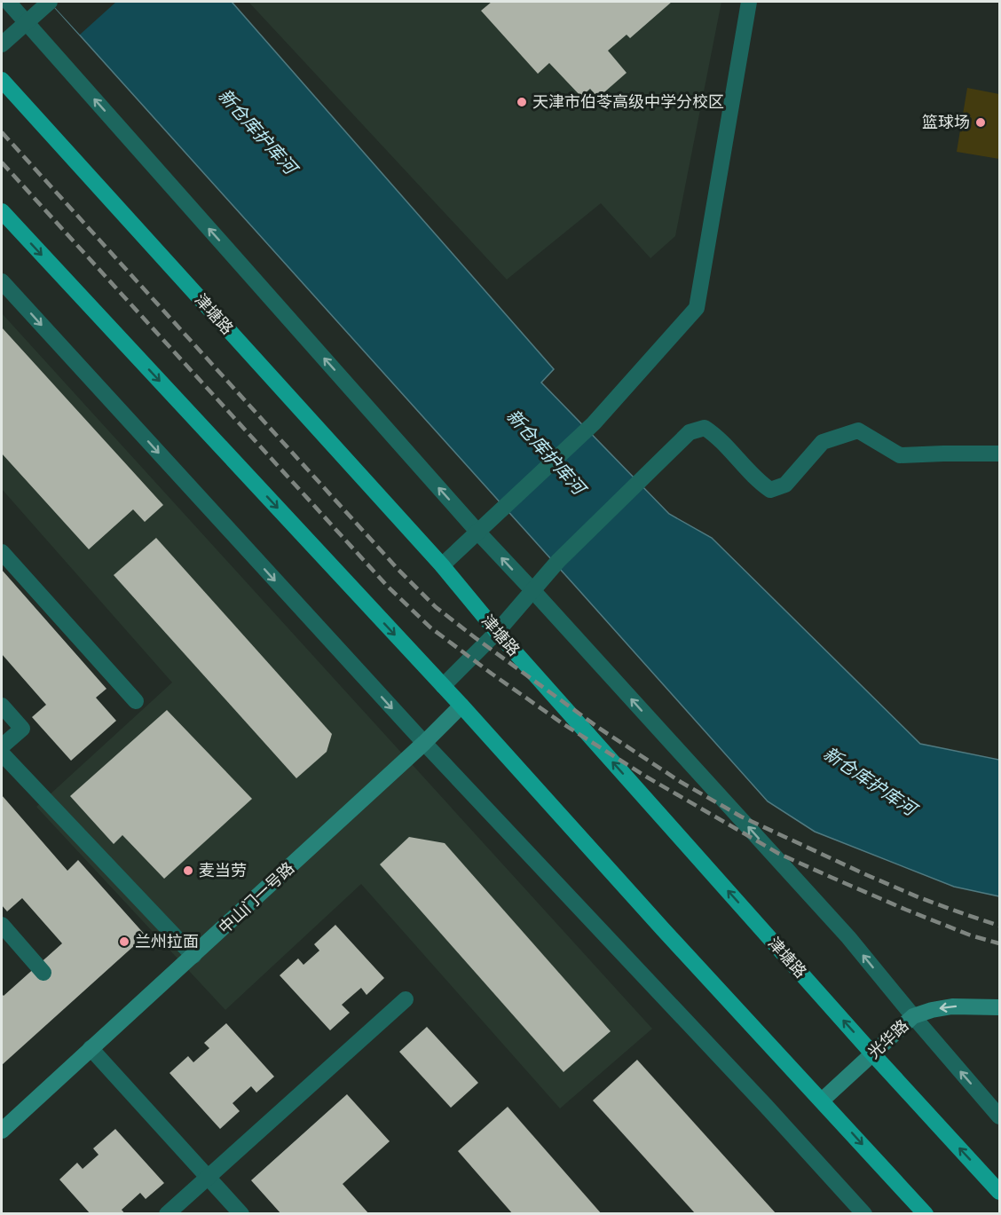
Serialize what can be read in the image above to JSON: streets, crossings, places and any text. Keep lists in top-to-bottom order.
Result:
{
  "streets": {
    "main road": ["津塘路"],
    "street": ["中山门一号路", "光华路"]
  },
  "crossings": [
    ["津塘路", "光华路"]
  ],
  "one_way": ["光华路"],
  "water": ["新仓库护库河"],
  "places": [
    "天津市伯苓高级中学分校区",
    "篮球场",
    "麦当劳",
    "兰州拉面"
  ]
}
